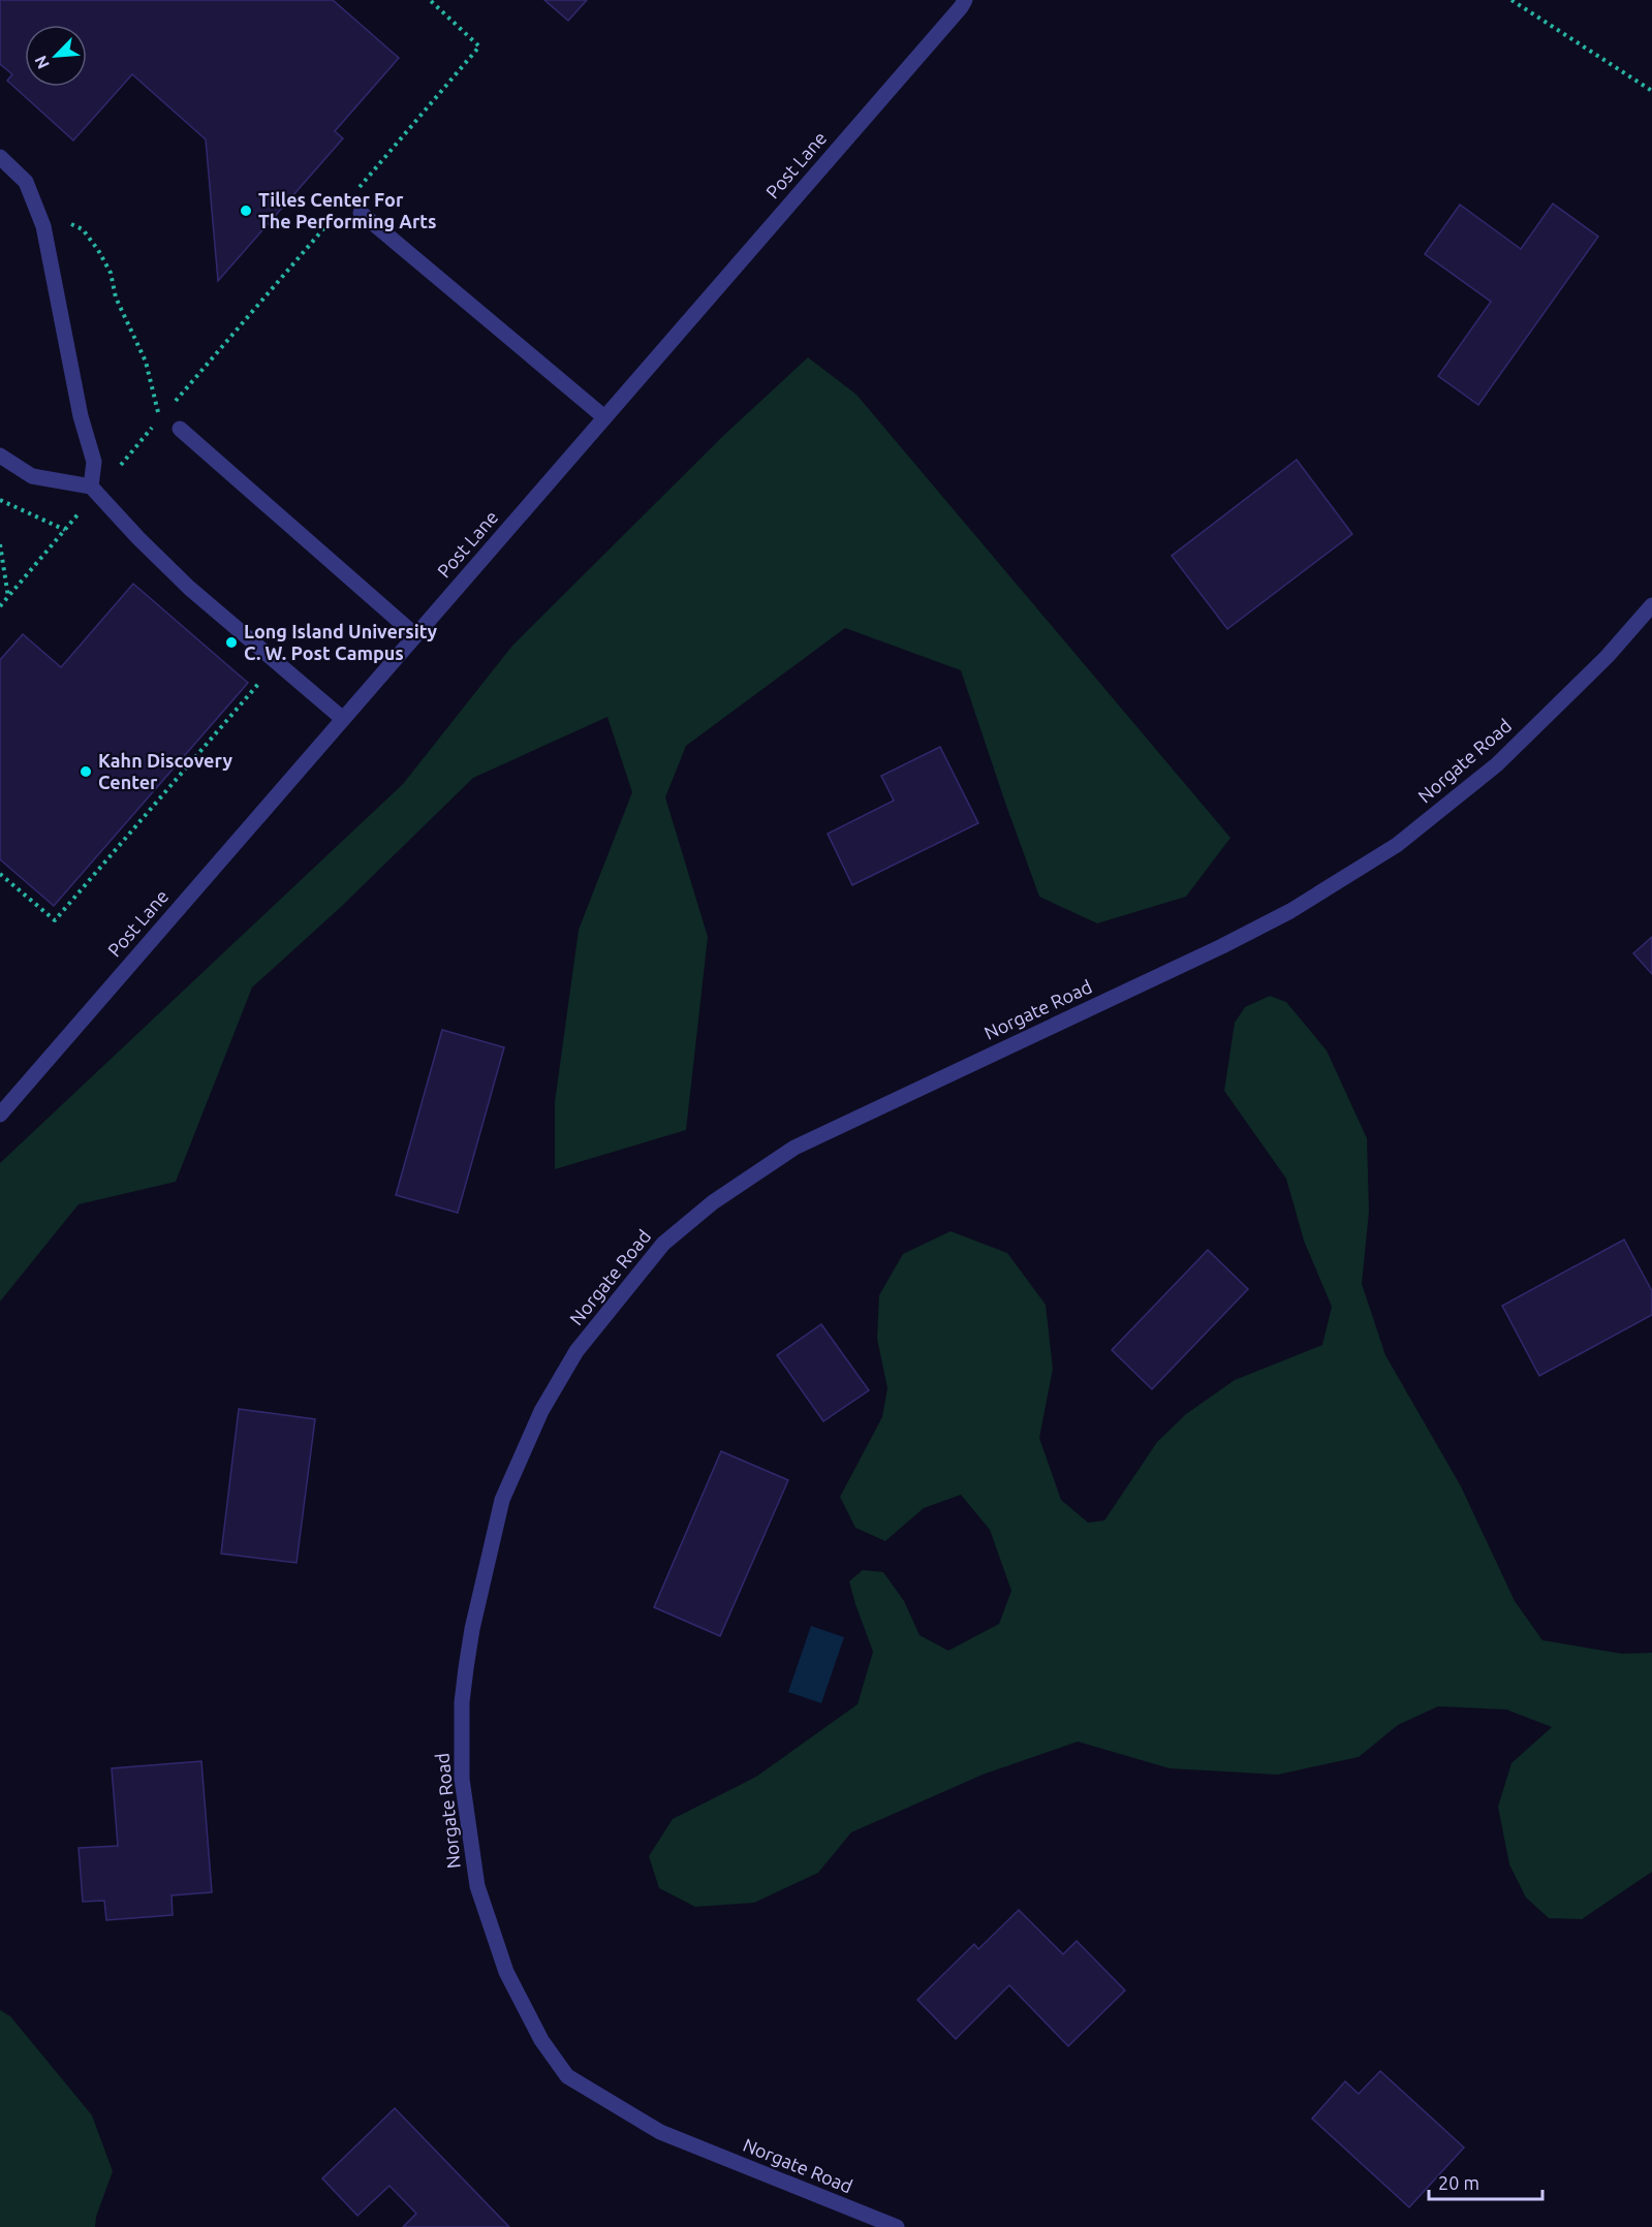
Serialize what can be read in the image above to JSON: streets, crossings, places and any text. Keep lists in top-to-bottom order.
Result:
{
  "streets": {
    "street": ["Post Lane", "Norgate Road"]
  },
  "places": ["Tilles Center For The Performing Arts", "Long Island University C. W. Post Campus", "Kahn Discovery Center"],
  "scale_bar": "20 m",
  "north": "bottom left"
}
